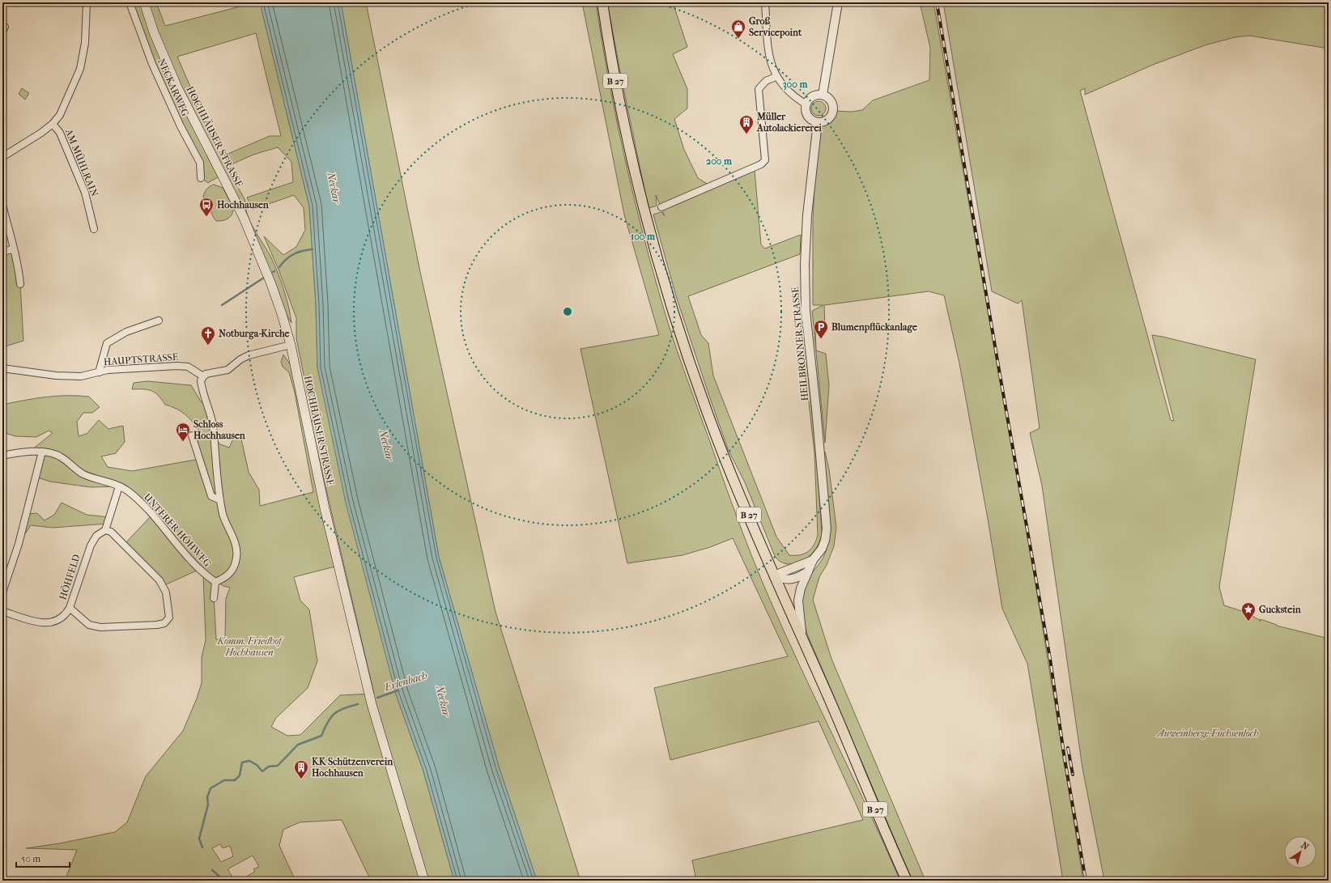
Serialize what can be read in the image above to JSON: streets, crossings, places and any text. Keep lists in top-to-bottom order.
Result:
{
  "streets": {
    "main road": ["B 27", "HOCHHÄUSER STRASSE"],
    "street": [
      "NECKARWEG",
      "AM MÜHLRAIN",
      "HEILBRONNER STRASSE",
      "HAUPTSTRASSE",
      "UNTERER HÖHWEG",
      "HÖHFELD"
    ]
  },
  "crossings": [
    ["B 27", "HEILBRONNER STRASSE"]
  ],
  "water": ["Neckar", "Erlenbach"],
  "parks": ["Komm. Friedhof Hochhausen", "Auweinberge-Fuchsenloch"],
  "places": {
    "shop": ["Groß Servicepoint"],
    "building": ["Müller Autolackiererei", "KK Schützenverein Hochhausen"],
    "bus stop": ["Hochhausen"],
    "parking": ["Blumenpflückanlage"],
    "church": ["Notburga-Kirche"],
    "hotel": ["Schloss Hochhausen"],
    "place": ["Guckstein"]
  },
  "scale_bar": "50 m",
  "north": "top right",
  "rings": ["300 m", "200 m", "100 m"]
}
